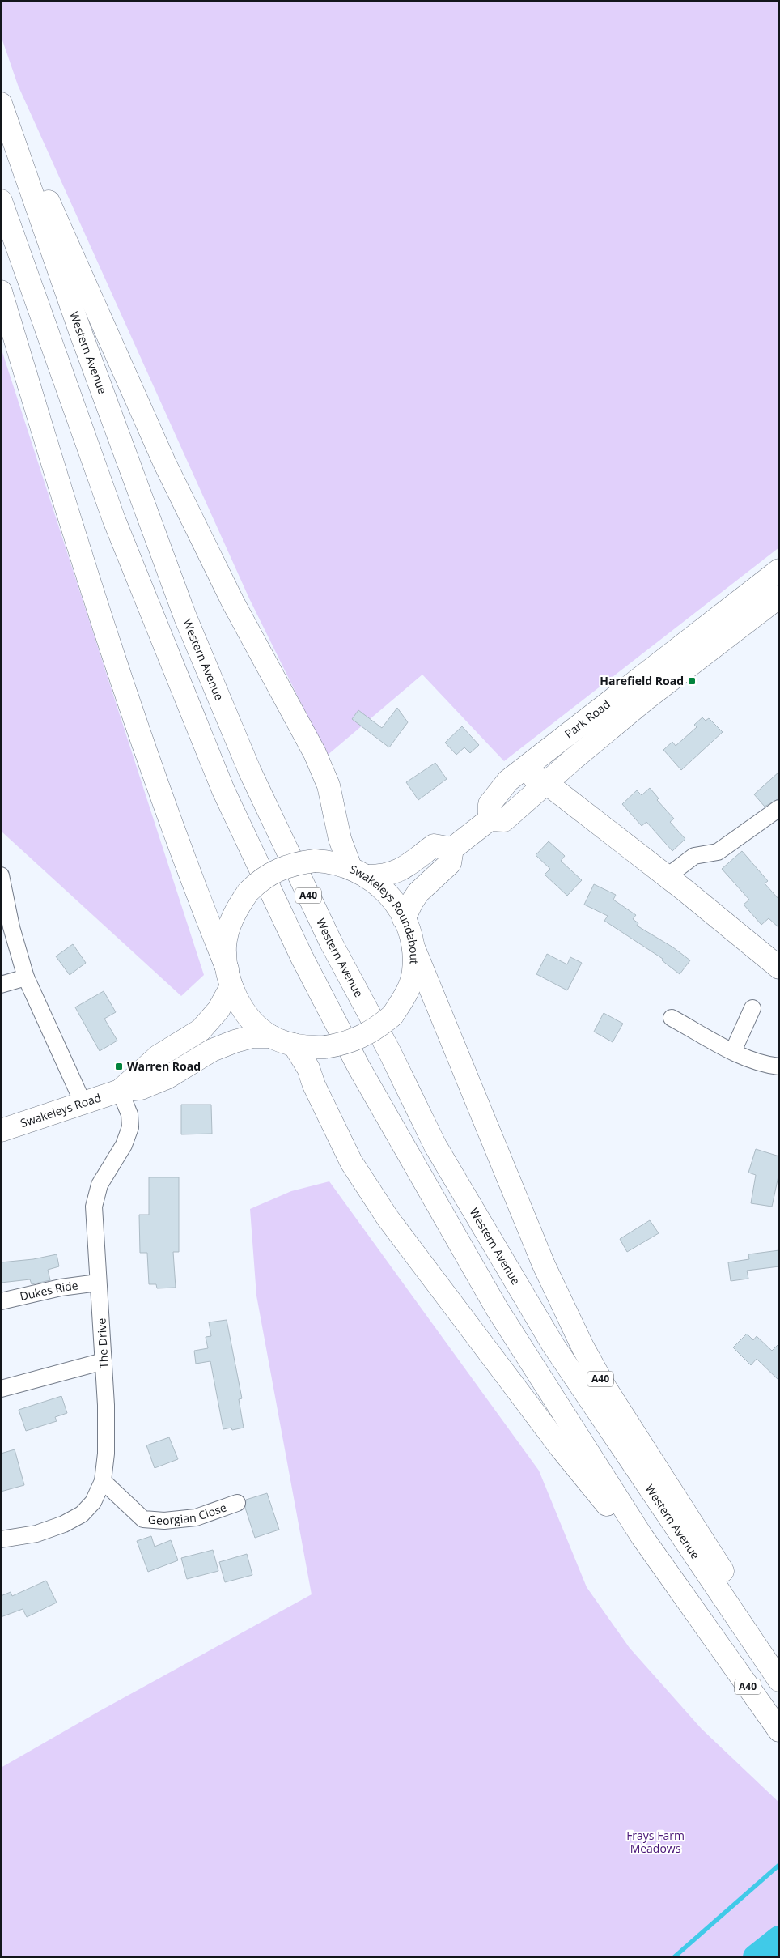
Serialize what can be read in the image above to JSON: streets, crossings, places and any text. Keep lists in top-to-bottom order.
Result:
{
  "streets": {
    "main road": [
      "Western Avenue",
      "Park Road",
      "A40",
      "Swakeleys Roundabout",
      "Swakeleys Road"
    ],
    "street": ["Dukes Ride", "The Drive", "Georgian Close"]
  },
  "crossings": [
    ["Western Avenue", "A40"],
    ["A40", "Swakeleys Roundabout"],
    ["Swakeleys Roundabout", "Swakeleys Road"],
    ["Swakeleys Road", "The Drive"],
    ["Dukes Ride", "The Drive"],
    ["The Drive", "Georgian Close"]
  ],
  "parks": ["Frays Farm Meadows"],
  "places": {
    "transit": ["Harefield Road", "Warren Road"]
  }
}
